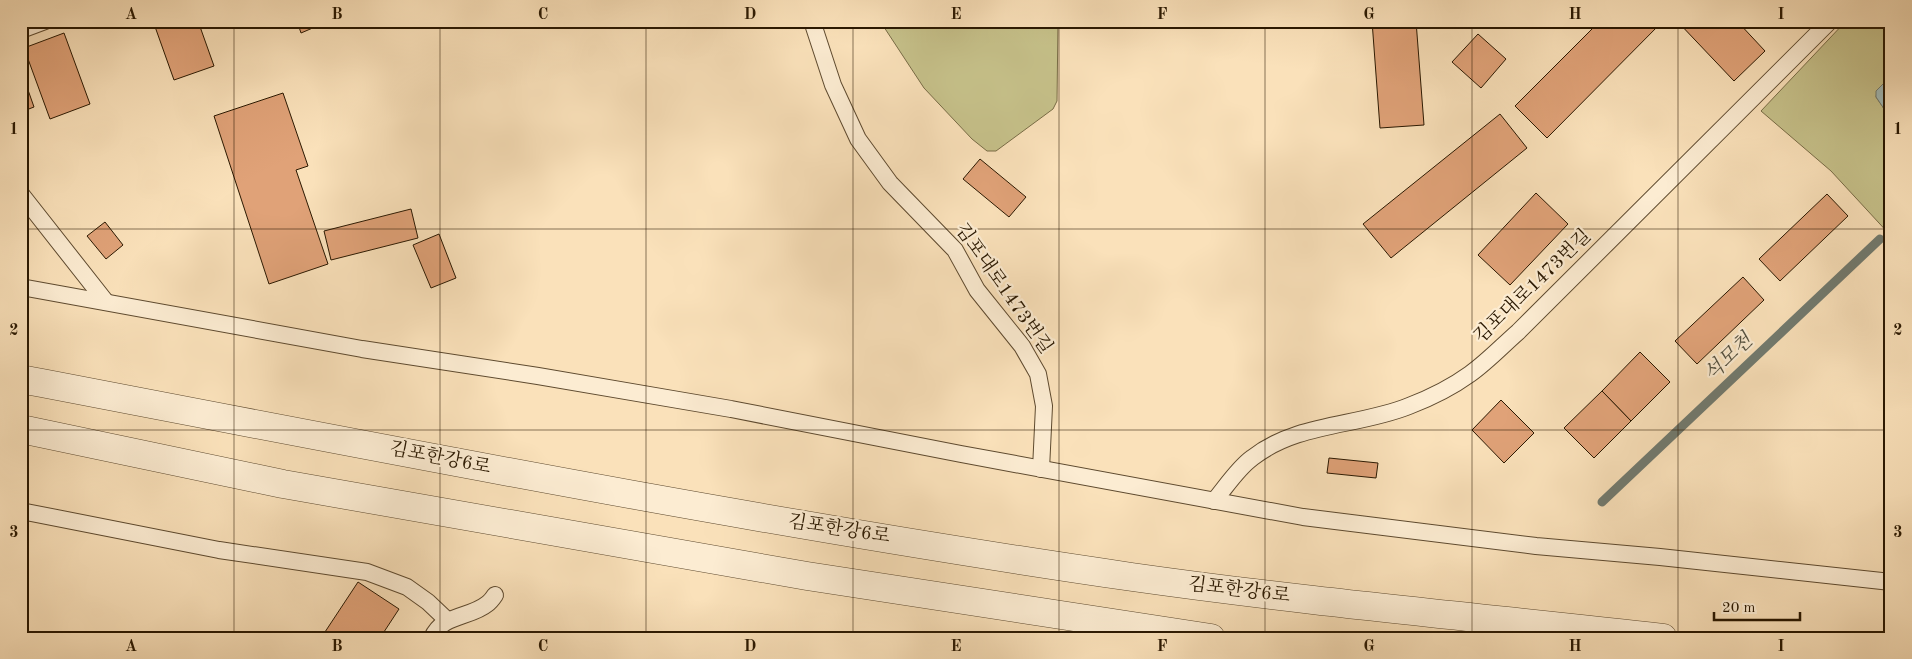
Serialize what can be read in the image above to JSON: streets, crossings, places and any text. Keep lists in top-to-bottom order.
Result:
{
  "streets": {
    "street": ["김포한강6로"],
    "lane": ["김포대로1473번길"]
  },
  "water": ["석모천"],
  "scale_bar": "20 m",
  "grid": {
    "columns": [
      "A",
      "B",
      "C",
      "D",
      "E",
      "F",
      "G",
      "H",
      "I"
    ],
    "rows": ["1", "2", "3"]
  }
}
